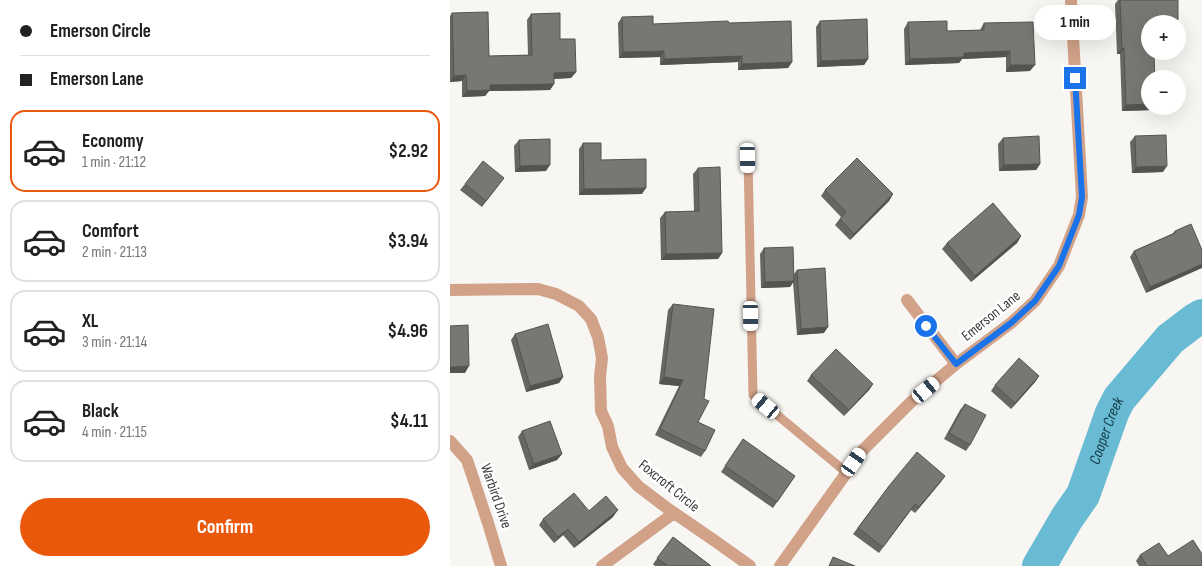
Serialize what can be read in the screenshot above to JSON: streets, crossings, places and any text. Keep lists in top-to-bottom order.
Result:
{
  "streets": {
    "street": ["Emerson Lane", "Foxcroft Circle", "Warbird Drive"]
  },
  "water": ["Cooper Creek"],
  "page": {
    "banner": ["Emerson Circle", "Emerson Lane"],
    "bubble": "1 min",
    "map_buttons": ["+", "−"],
    "list": [
      {
        "name": "Economy",
        "note": "1 min · 21:12",
        "value": "$2.92"
      },
      {
        "name": "Comfort",
        "note": "2 min · 21:13",
        "value": "$3.94"
      },
      {
        "name": "XL",
        "note": "3 min · 21:14",
        "value": "$4.96"
      },
      {
        "name": "Black",
        "note": "4 min · 21:15",
        "value": "$4.11"
      }
    ],
    "buttons": "Confirm"
  }
}
